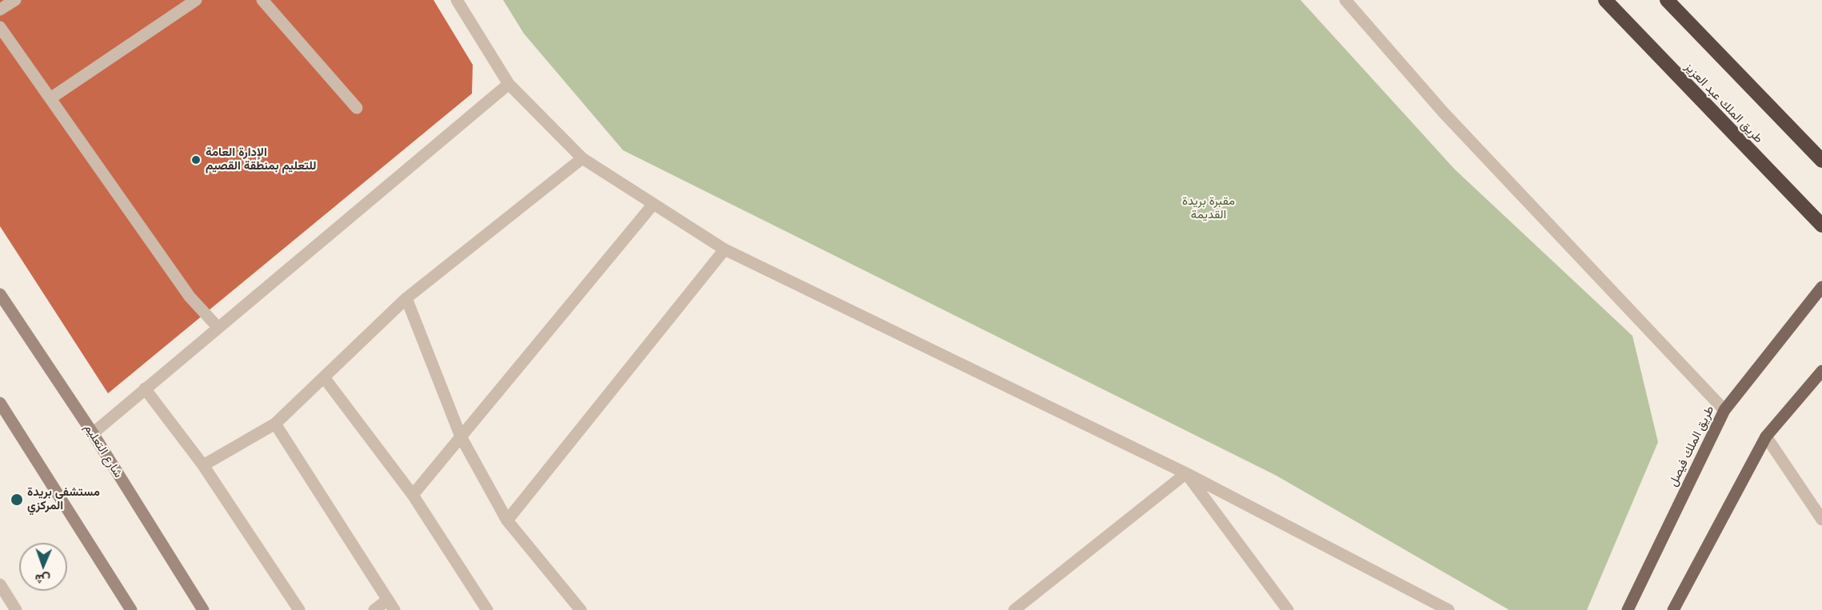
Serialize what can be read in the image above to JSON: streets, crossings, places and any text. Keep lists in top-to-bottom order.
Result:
{
  "streets": {
    "highway": ["طريق الملك عبد العزيز"],
    "main road": ["طريق الملك فيصل"],
    "street": ["شارع التعليم"]
  },
  "parks": ["مقبرة بريدة القديمة"],
  "places": ["الإدارة العامة للتعليم بمنطقة القصيم", "مستشفى بريدة المركزي"],
  "north": "bottom"
}
